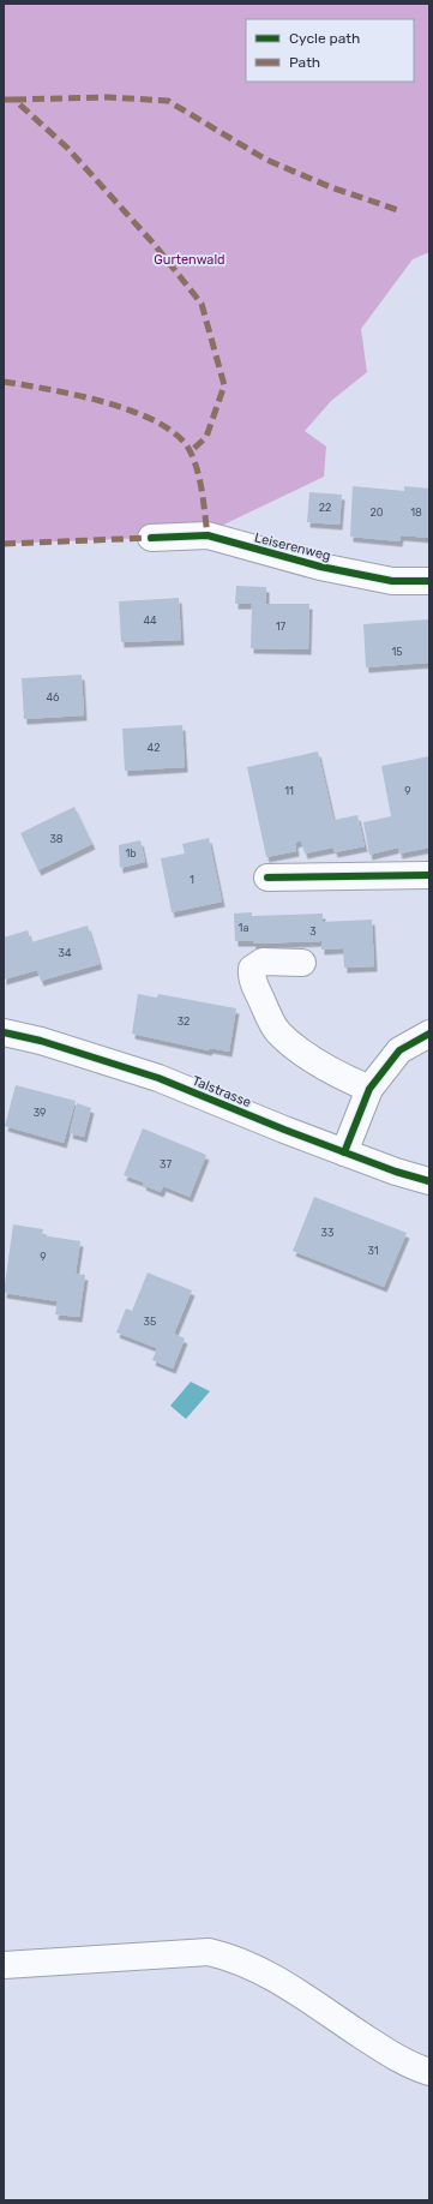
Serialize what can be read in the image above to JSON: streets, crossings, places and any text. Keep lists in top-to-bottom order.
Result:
{
  "streets": {
    "street": ["Leiserenweg", "Talstrasse"]
  },
  "parks": ["Gurtenwald"],
  "house_numbers": [
    "22",
    "20",
    "18",
    "44",
    "17",
    "15",
    "46",
    "42",
    "11",
    "9",
    "38",
    "1b",
    "1",
    "1a",
    "3",
    "34",
    "32",
    "39",
    "37",
    "33",
    "31",
    "9",
    "35"
  ],
  "legend": ["Cycle path", "Path"]
}
